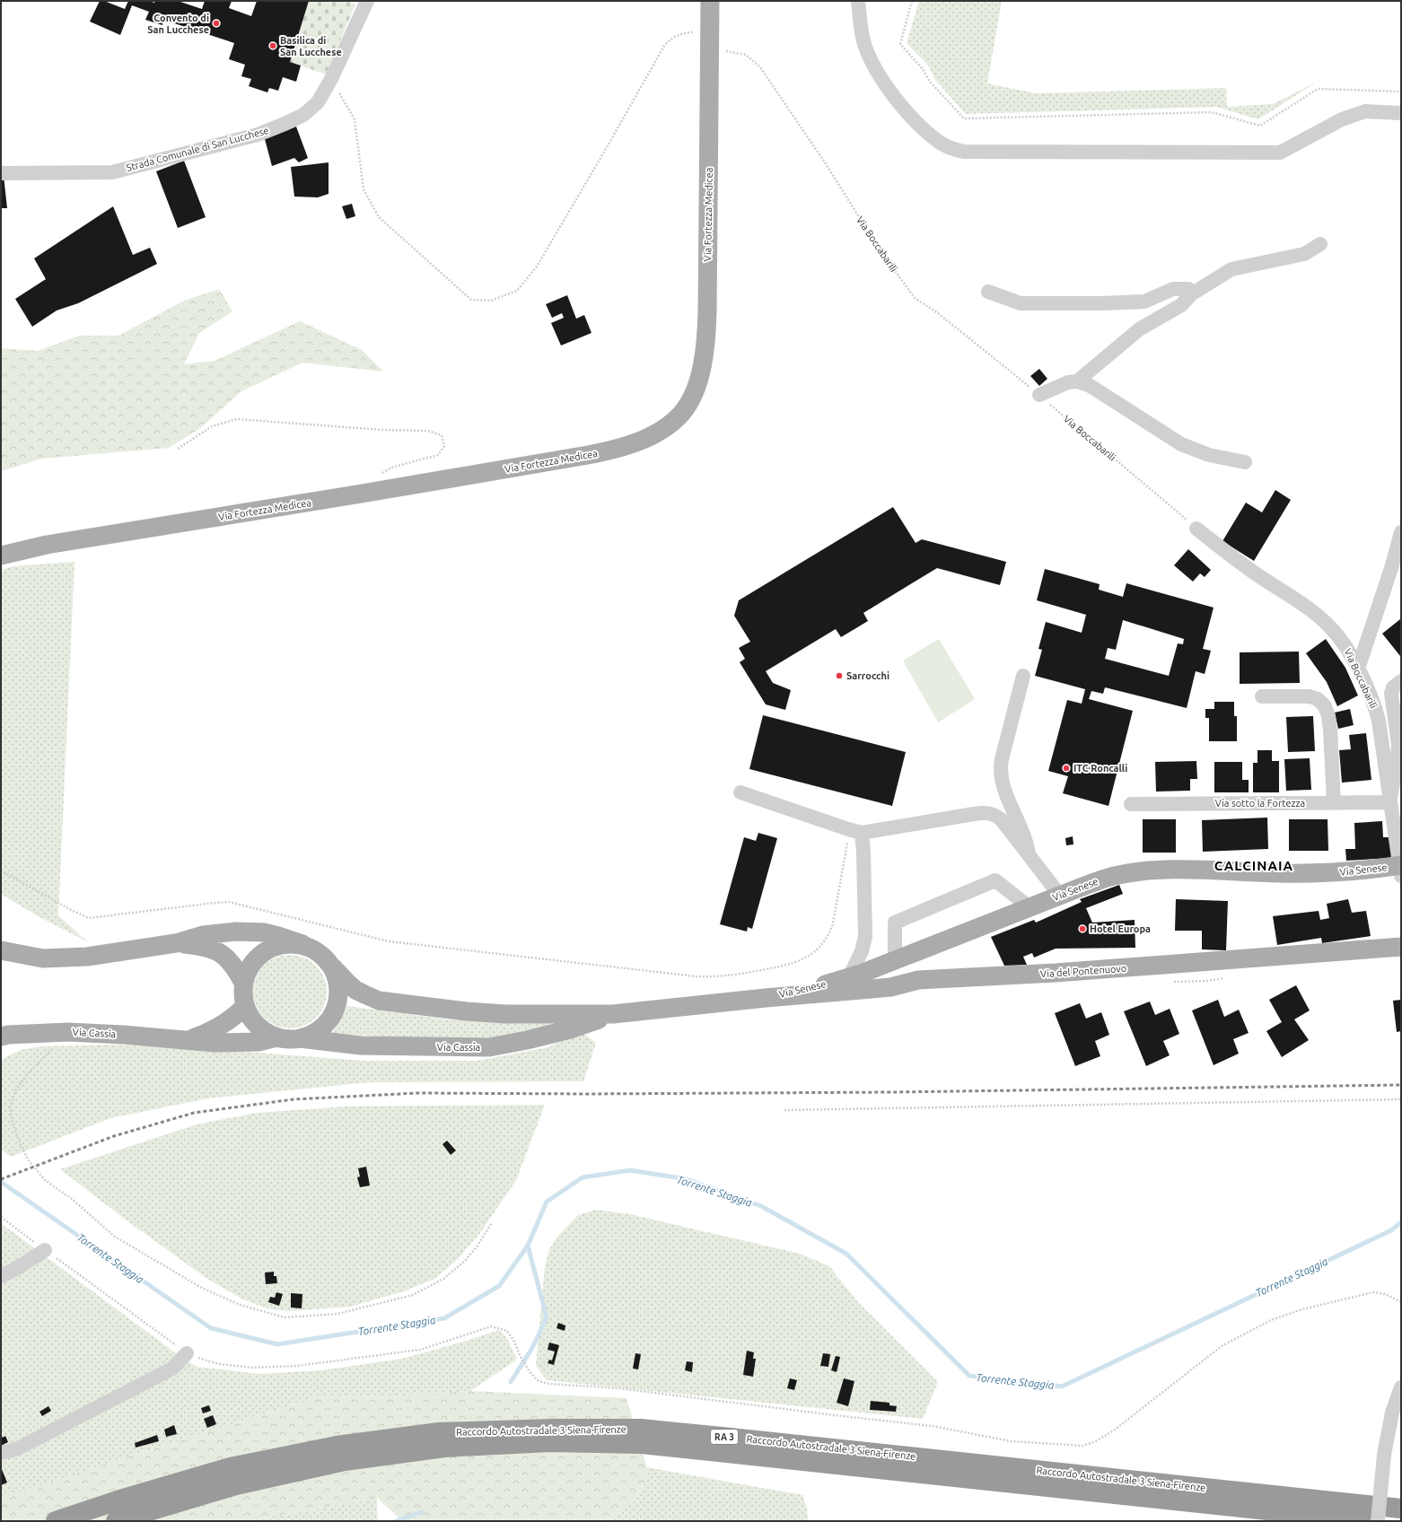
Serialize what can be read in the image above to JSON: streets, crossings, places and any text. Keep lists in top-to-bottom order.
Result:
{
  "streets": {
    "highway": ["Raccordo Autostradale 3 Siena-Firenze", "RA 3"],
    "main road": [
      "Via Fortezza Medicea",
      "Via Senese",
      "Via del Pontenuovo",
      "Via Cassia"
    ],
    "street": ["Strada Comunale di San Lucchese", "Via Boccabarili", "Via sotto la Fortezza"]
  },
  "crossings": [
    ["Strada Comunale di San Lucchese", "Via Boccabarili"],
    ["Via Fortezza Medicea", "Via Boccabarili"],
    ["Via Boccabarili", "Via sotto la Fortezza"],
    ["Via Boccabarili", "Via Senese"],
    ["Via Senese", "Via del Pontenuovo"],
    ["Via Senese", "Via Cassia"],
    ["Via del Pontenuovo", "Via Cassia"]
  ],
  "districts": ["CALCINAIA"],
  "water": ["Torrente Staggia"],
  "places": [
    "Convento di San Lucchese",
    "Basilica di San Lucchese",
    "Sarrocchi",
    "ITC Roncalli",
    "Hotel Europa"
  ]
}
